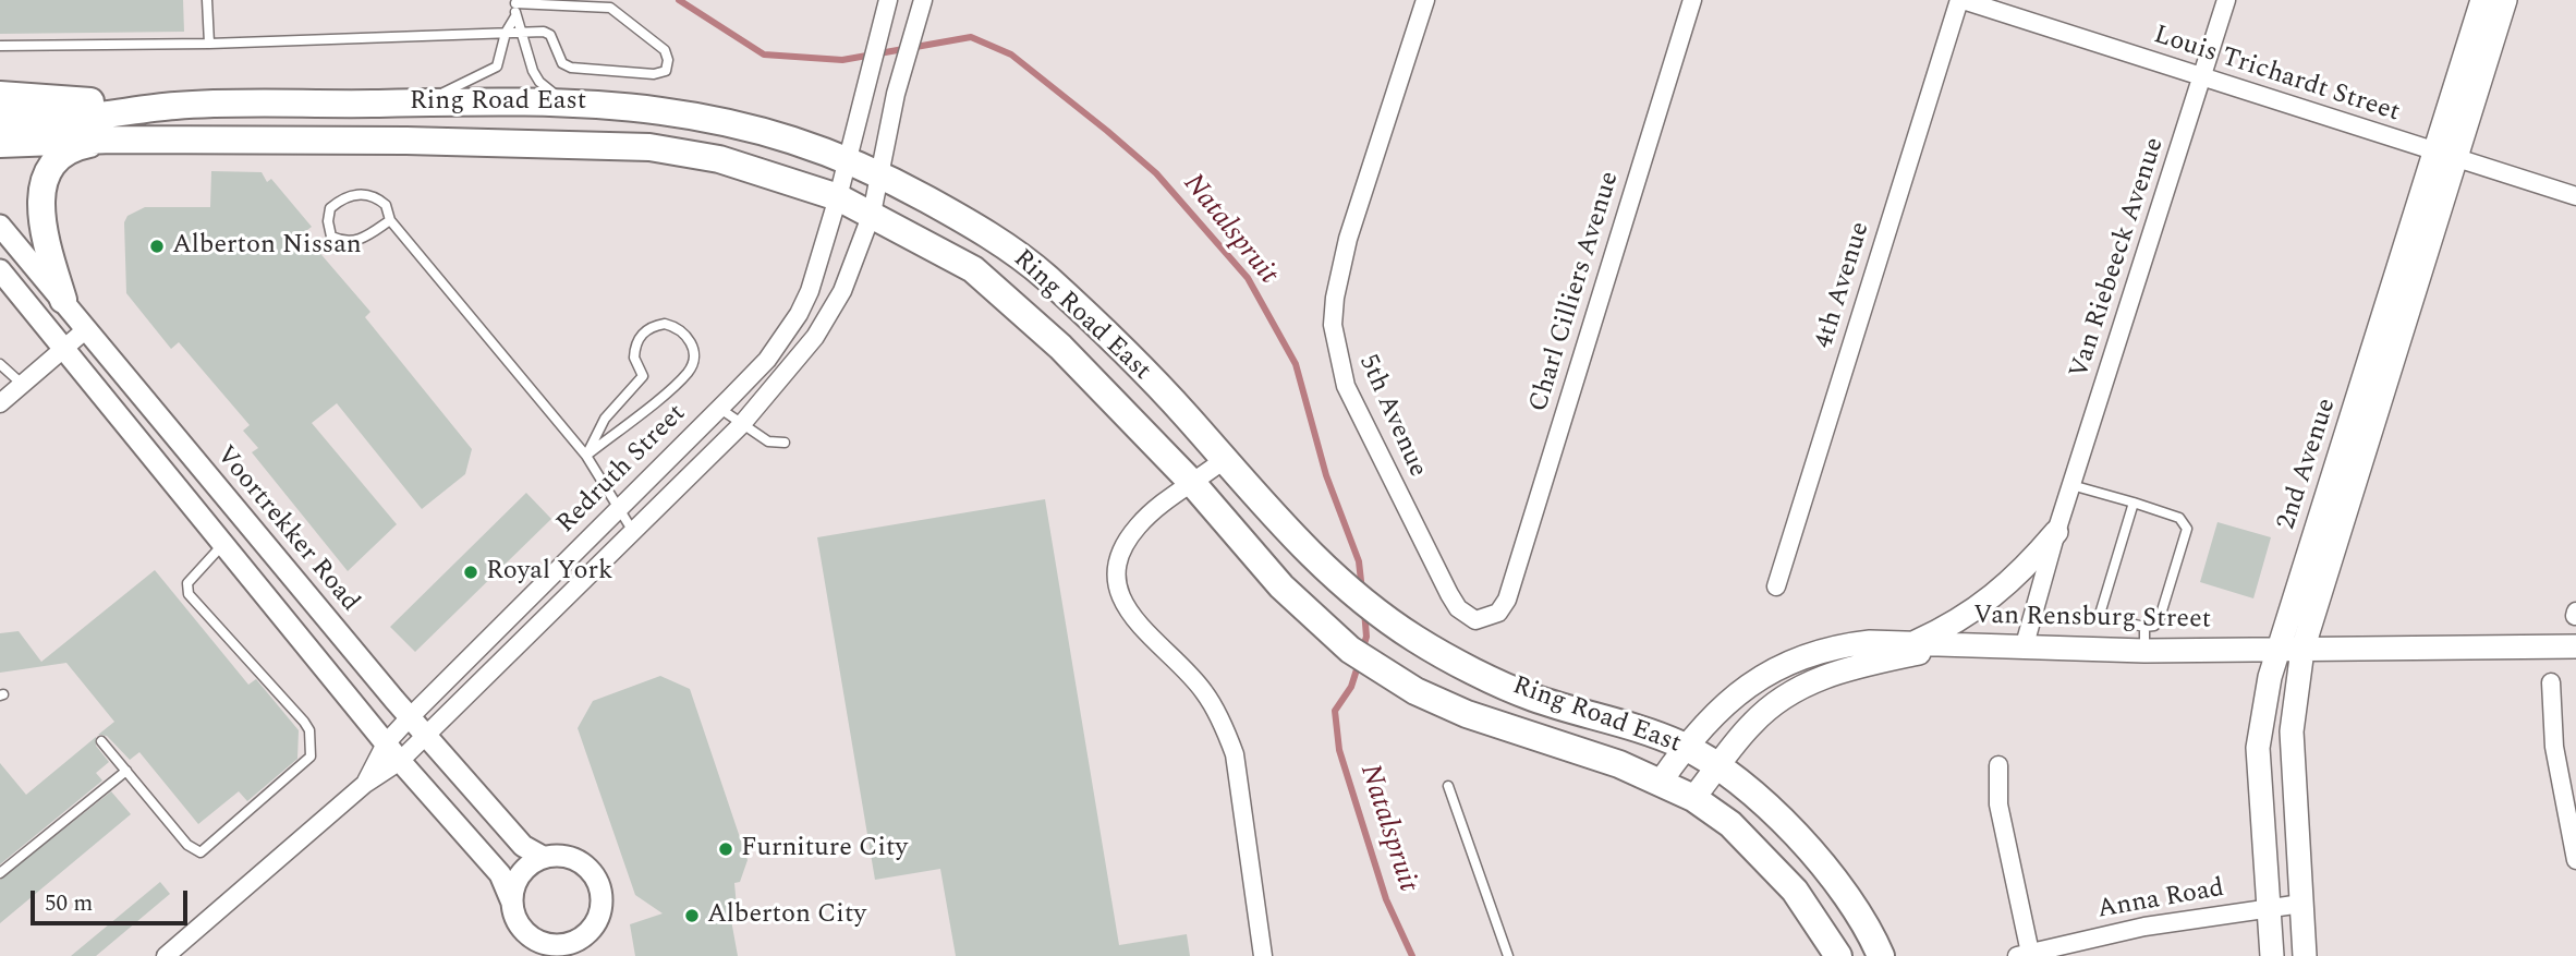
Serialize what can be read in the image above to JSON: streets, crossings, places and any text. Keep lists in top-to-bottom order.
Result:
{
  "streets": {
    "main road": ["Ring Road East", "2nd Avenue", "Van Rensburg Street"],
    "street": [
      "Louis Trichardt Street",
      "Van Riebeeck Avenue",
      "4th Avenue",
      "Charl Cilliers Avenue",
      "5th Avenue",
      "Redruth Street",
      "Voortrekker Road",
      "Anna Road"
    ]
  },
  "crossings": [
    ["Louis Trichardt Street", "Van Riebeeck Avenue"],
    ["Louis Trichardt Street", "4th Avenue"],
    ["Louis Trichardt Street", "2nd Avenue"],
    ["Ring Road East", "Redruth Street"],
    ["Ring Road East", "Van Rensburg Street"],
    ["Van Riebeeck Avenue", "Van Rensburg Street"],
    ["Charl Cilliers Avenue", "5th Avenue"],
    ["2nd Avenue", "Van Rensburg Street"],
    ["2nd Avenue", "Anna Road"],
    ["Redruth Street", "Voortrekker Road"]
  ],
  "water": ["Natalspruit"],
  "places": [
    "Alberton Nissan",
    "Royal York",
    "Furniture City",
    "Alberton City"
  ],
  "scale_bar": "50 m"
}
